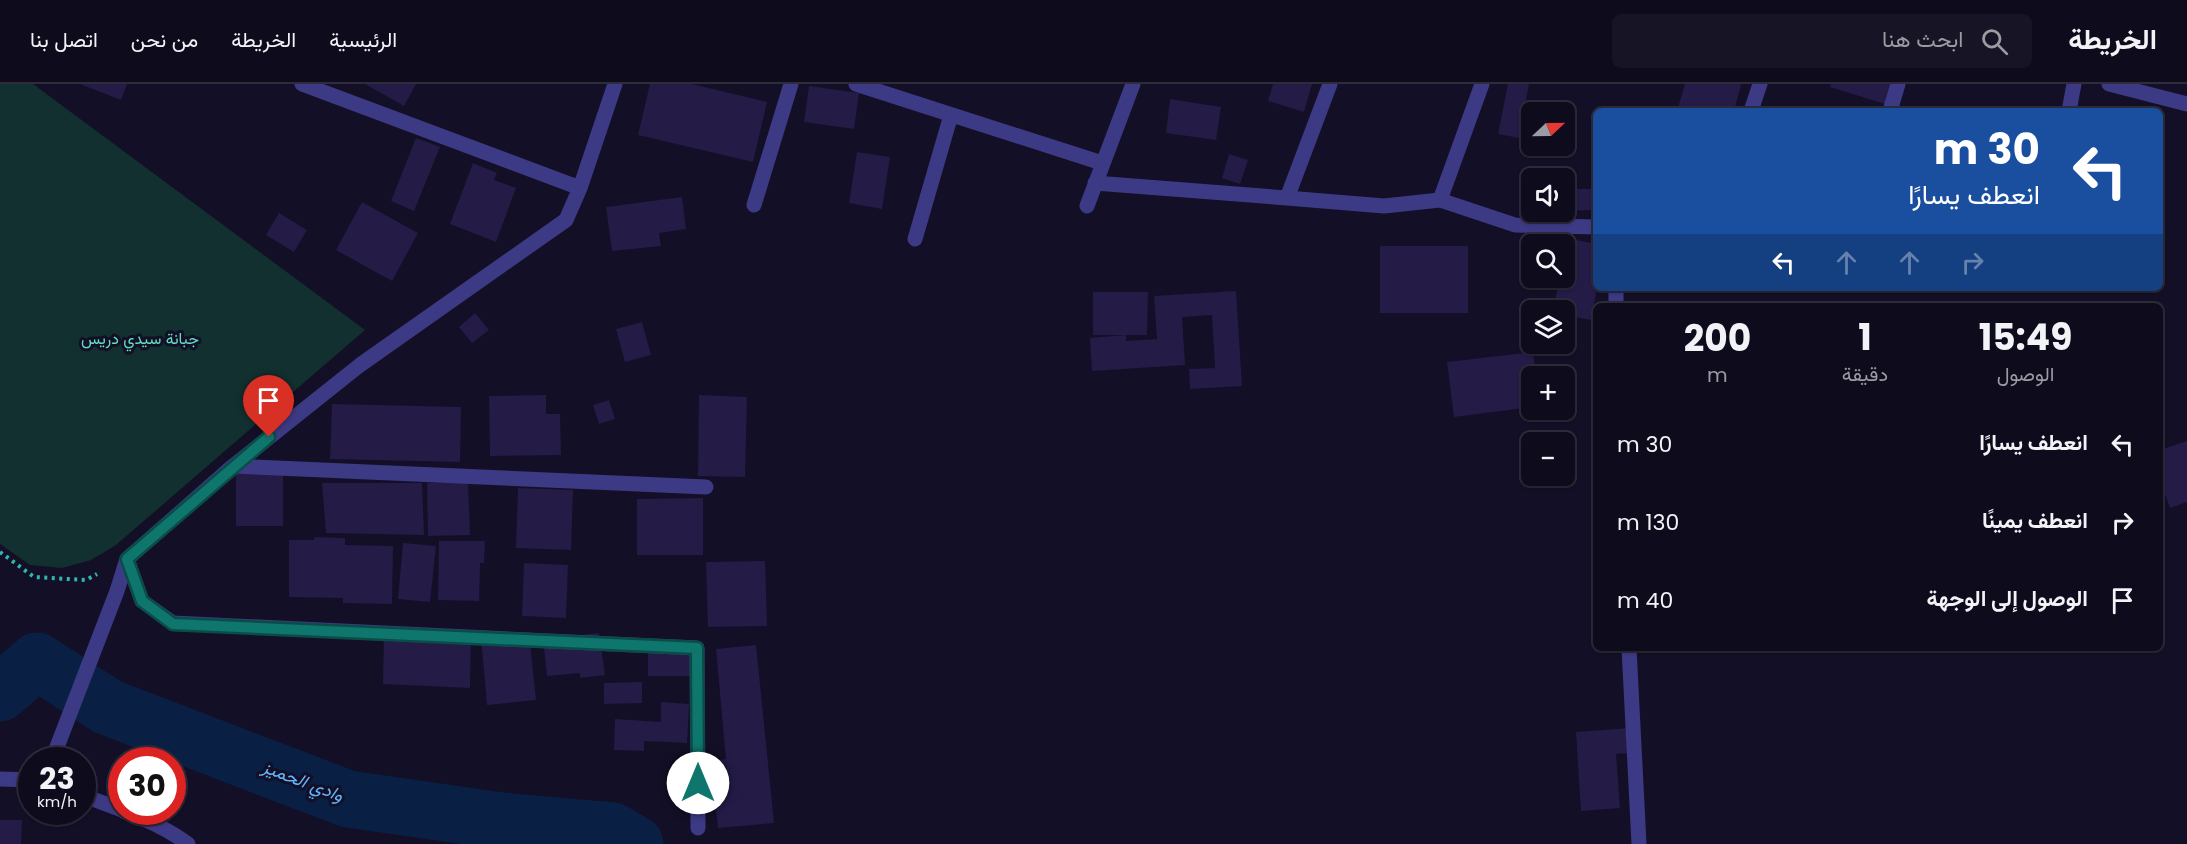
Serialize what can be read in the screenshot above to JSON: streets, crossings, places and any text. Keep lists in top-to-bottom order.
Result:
{
  "water": ["وادي الحميز"],
  "parks": ["جبانة سيدي دريس"],
  "north": "right",
  "page": {
    "header": "الخريطة",
    "search": "ابحث هنا",
    "nav": [
      "الرئيسية",
      "الخريطة",
      "من نحن",
      "اتصل بنا"
    ],
    "map_buttons": ["+", "−"],
    "turn": ["30 m", "انعطف يسارًا"],
    "eta": [
      "15:49",
      "الوصول",
      "1",
      "دقيقة",
      "200",
      "m"
    ],
    "list": [
      {
        "name": "انعطف يسارًا",
        "value": "30 m"
      },
      {
        "name": "انعطف يمينًا",
        "value": "130 m"
      },
      {
        "name": "الوصول إلى الوجهة",
        "value": "40 m"
      }
    ],
    "speed": "23 km/h",
    "limit": "30"
  }
}
